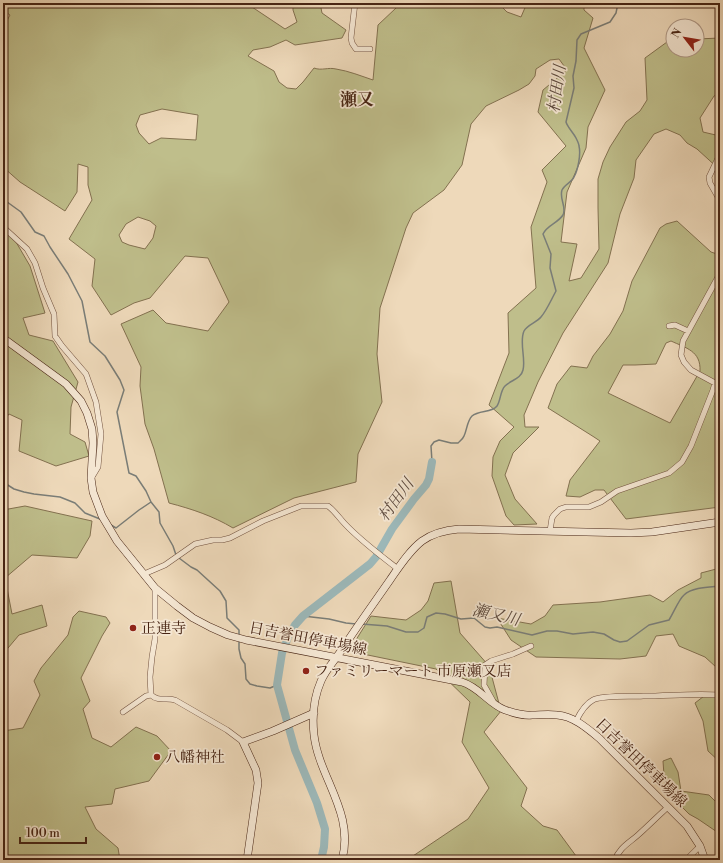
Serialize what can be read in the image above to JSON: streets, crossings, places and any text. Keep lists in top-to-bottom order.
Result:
{
  "streets": {
    "main road": ["日吉誉田停車場線"]
  },
  "districts": ["瀬又"],
  "water": ["村田川", "瀬又川"],
  "places": ["正連寺", "ファミリーマート 市原瀬又店", "八幡神社"],
  "scale_bar": "100 m",
  "north": "top left"
}
